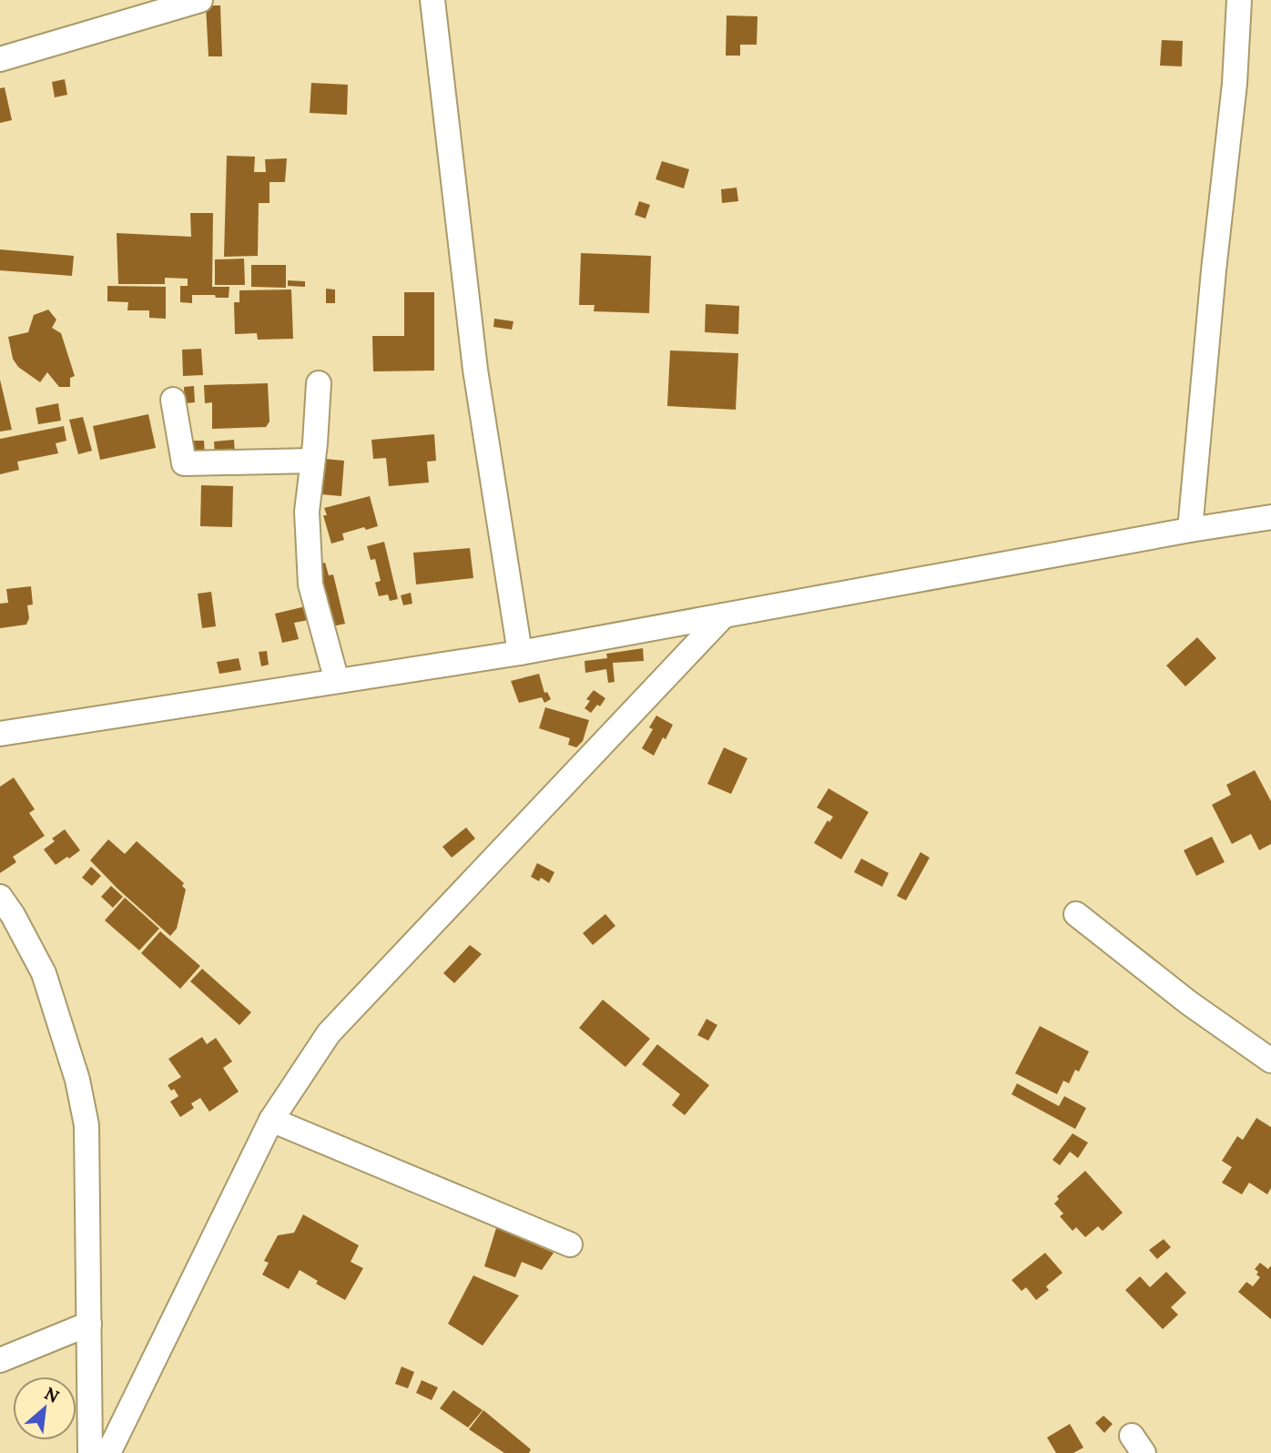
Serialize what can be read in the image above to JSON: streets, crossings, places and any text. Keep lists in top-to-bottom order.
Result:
{
  "north": "top right"
}
